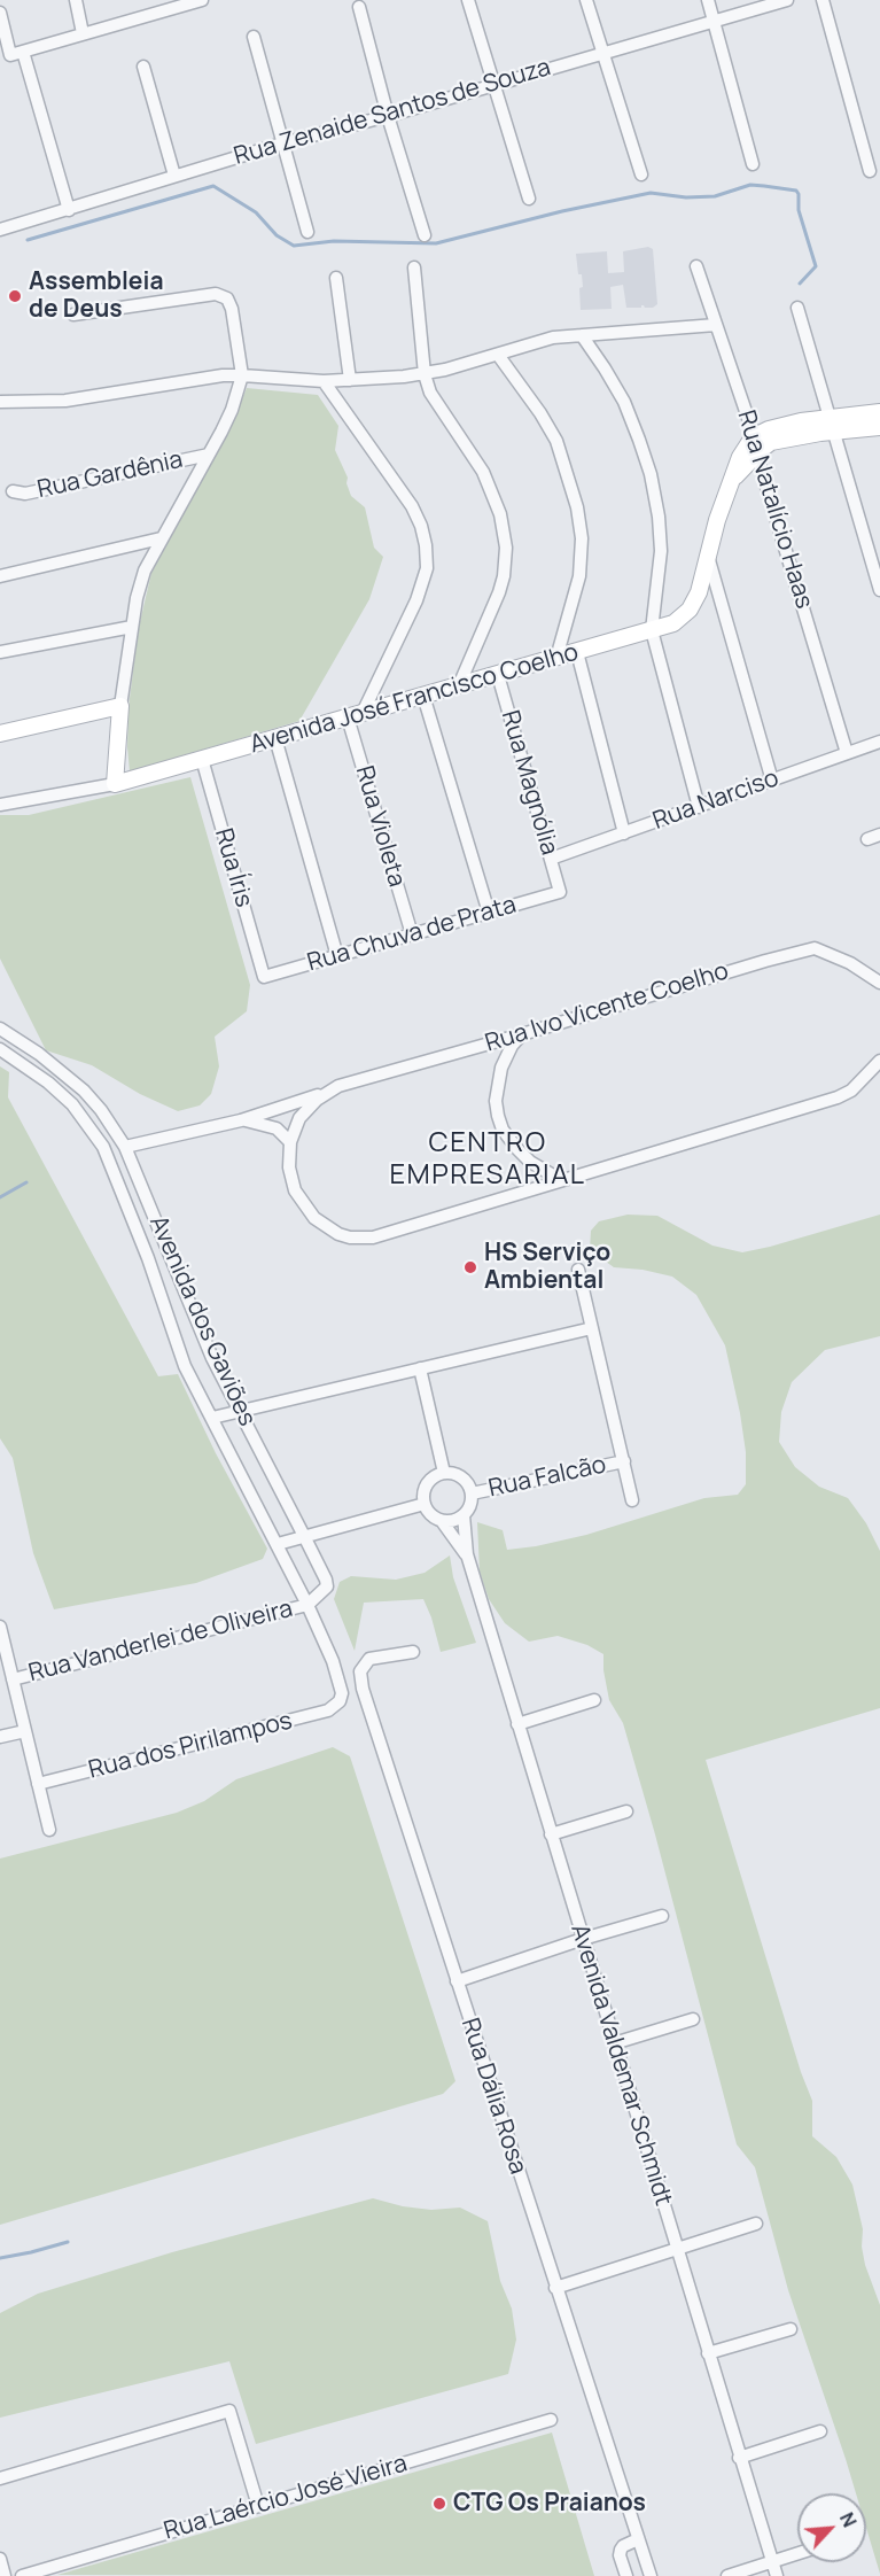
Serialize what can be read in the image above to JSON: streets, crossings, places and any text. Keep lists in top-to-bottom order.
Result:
{
  "streets": {
    "street": [
      "Rua Zenaide Santos de Souza",
      "Rua Gardênia",
      "Rua Natalício Haas",
      "Avenida José Francisco Coelho",
      "Rua Magnólia",
      "Rua Narciso",
      "Rua Violeta",
      "Rua Íris",
      "Rua Chuva de Prata",
      "Rua Ivo Vicente Coelho",
      "Avenida dos Gaviões",
      "Rua Falcão",
      "Rua Vanderlei de Oliveira",
      "Rua dos Pirilampos",
      "Avenida Valdemar Schmidt",
      "Rua Dália Rosa",
      "Rua Laércio José Vieira"
    ]
  },
  "crossings": [
    ["Rua Natalício Haas", "Avenida José Francisco Coelho"],
    ["Rua Natalício Haas", "Rua Narciso"],
    ["Avenida José Francisco Coelho", "Rua Magnólia"],
    ["Avenida José Francisco Coelho", "Rua Violeta"],
    ["Avenida José Francisco Coelho", "Rua Íris"],
    ["Rua Magnólia", "Rua Narciso"],
    ["Rua Magnólia", "Rua Chuva de Prata"],
    ["Rua Violeta", "Rua Chuva de Prata"],
    ["Rua Íris", "Rua Chuva de Prata"],
    ["Rua Ivo Vicente Coelho", "Avenida dos Gaviões"],
    ["Avenida dos Gaviões", "Rua Vanderlei de Oliveira"],
    ["Avenida dos Gaviões", "Rua dos Pirilampos"]
  ],
  "districts": ["CENTRO EMPRESARIAL"],
  "places": ["Assembleia de Deus", "HS Serviço Ambiental", "CTG Os Praianos"],
  "north": "top right"
}
